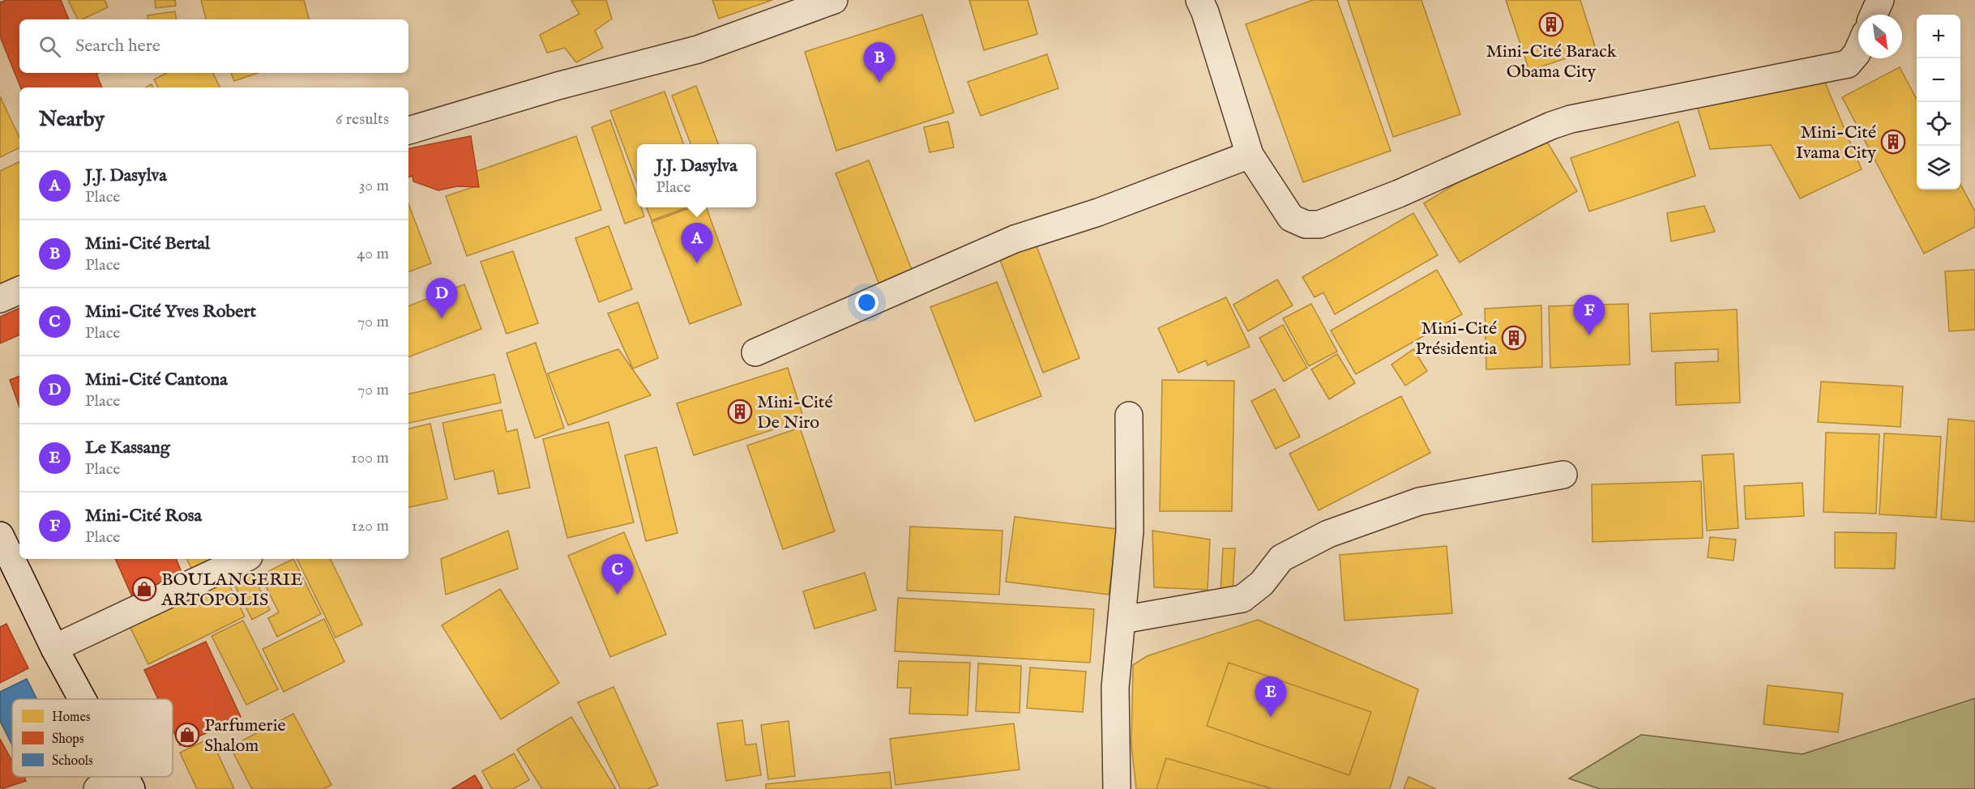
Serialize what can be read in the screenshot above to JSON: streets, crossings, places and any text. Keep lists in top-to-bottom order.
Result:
{
  "places": {
    "building": [
      "Mini-Cité Barack Obama City",
      "Mini-Cité Ivama City",
      "Mini-Cité Présidentia",
      "Mini-Cité De Niro"
    ],
    "shop": ["BOULANGERIE ARTOPOLIS", "Parfumerie Shalom"]
  },
  "legend": ["Homes", "Shops", "Schools"],
  "north": "bottom right",
  "page": {
    "map_buttons": ["+", "−"],
    "search": "Search here",
    "pins": [
      "B",
      "A",
      "D",
      "F",
      "C",
      "E"
    ],
    "heading": ["Nearby", "6 results"],
    "popup": ["J.J. Dasylva", "Place"],
    "list": [
      {
        "mark": "A",
        "name": "J.J. Dasylva",
        "note": "Place",
        "value": "30 m"
      },
      {
        "mark": "B",
        "name": "Mini-Cité Bertal",
        "note": "Place",
        "value": "40 m"
      },
      {
        "mark": "C",
        "name": "Mini-Cité Yves Robert",
        "note": "Place",
        "value": "70 m"
      },
      {
        "mark": "D",
        "name": "Mini-Cité Cantona",
        "note": "Place",
        "value": "70 m"
      },
      {
        "mark": "E",
        "name": "Le Kassang",
        "note": "Place",
        "value": "100 m"
      },
      {
        "mark": "F",
        "name": "Mini-Cité Rosa",
        "note": "Place",
        "value": "120 m"
      }
    ]
  }
}
